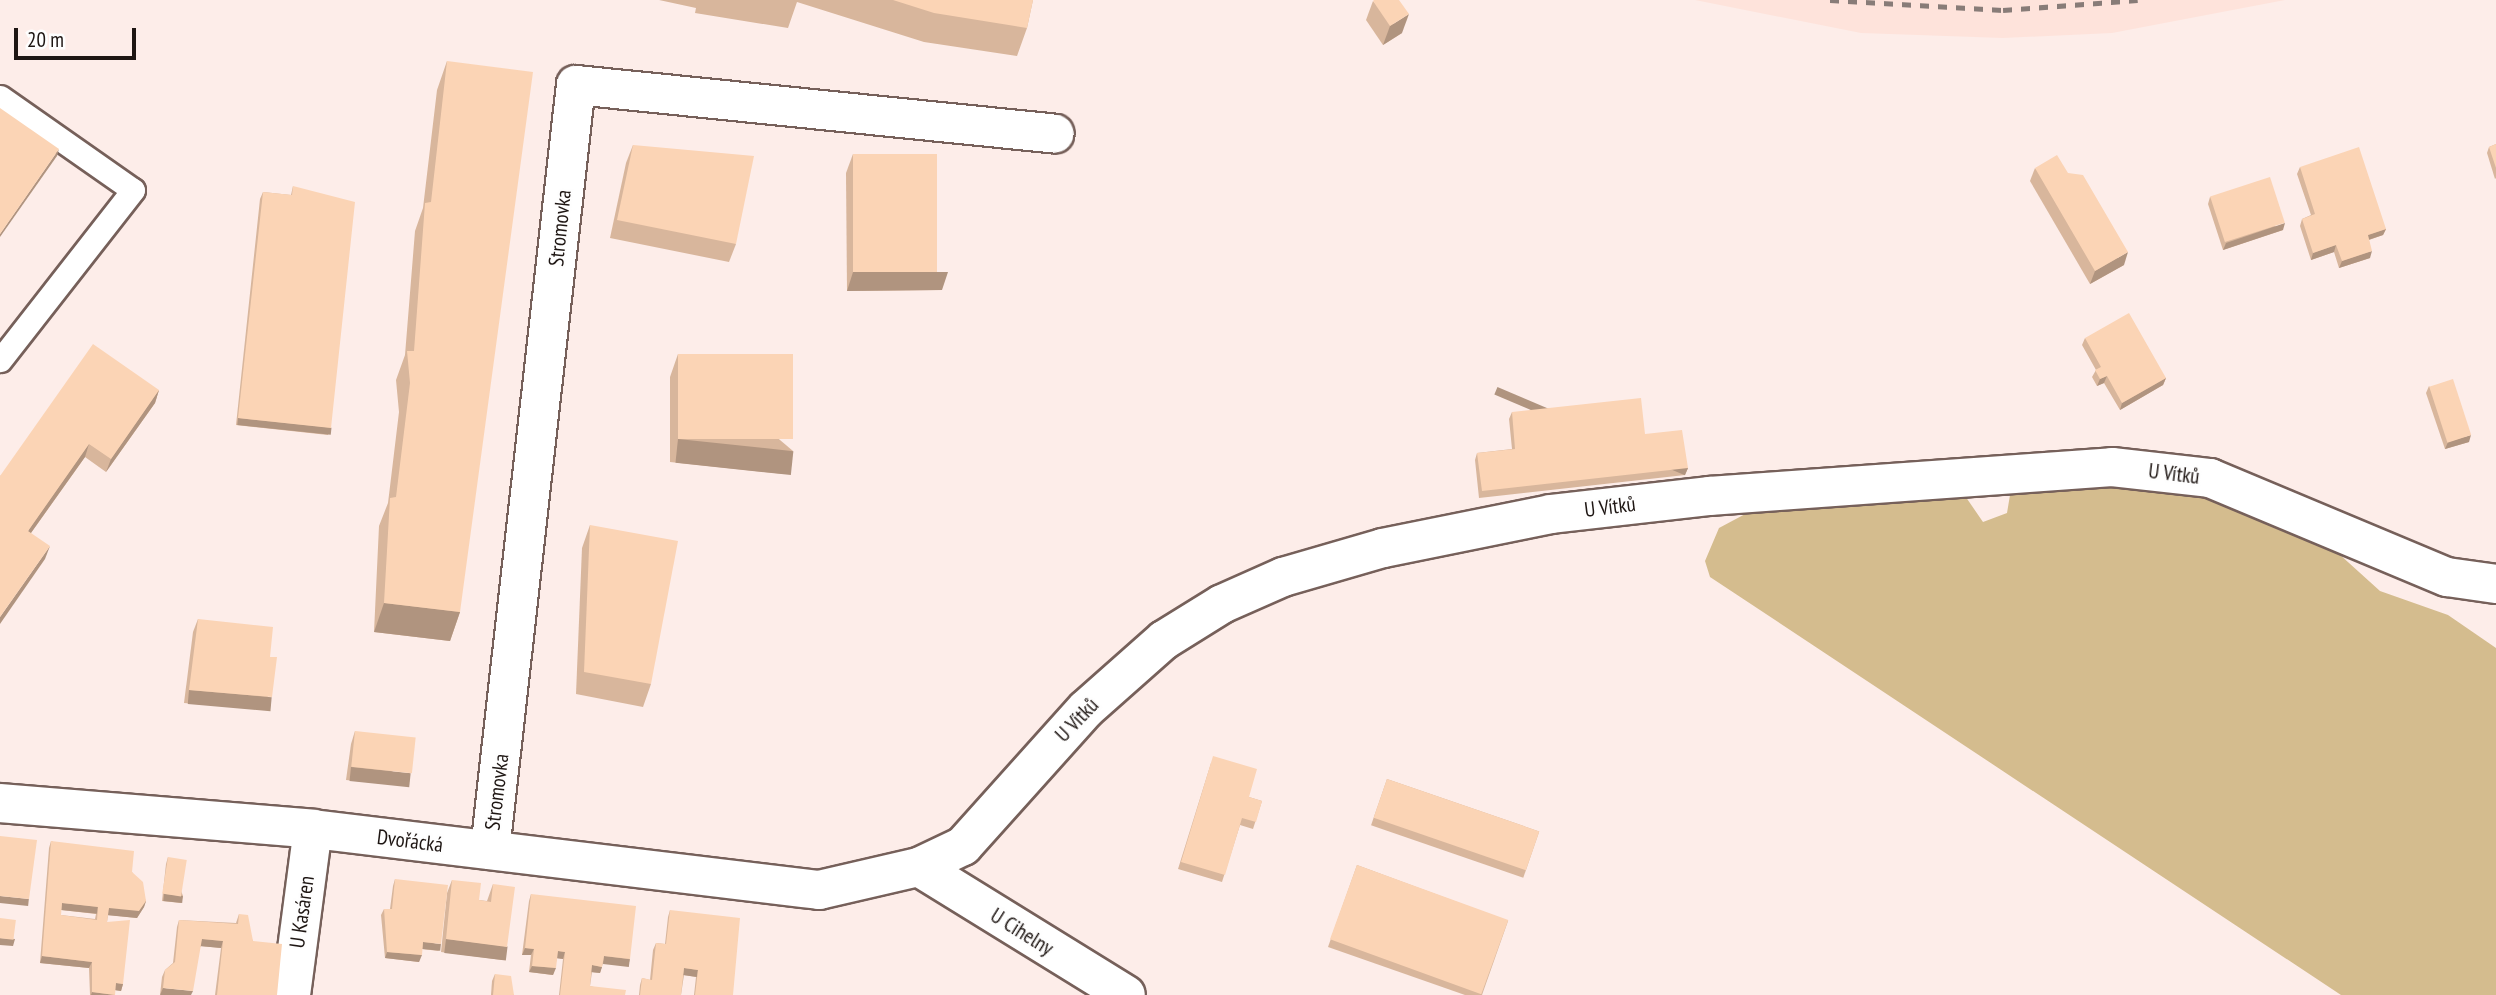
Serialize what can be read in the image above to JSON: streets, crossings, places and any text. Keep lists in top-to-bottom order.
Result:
{
  "streets": {
    "street": [
      "Stromovka",
      "U Vítků",
      "Dvořácká",
      "U Kasáren",
      "U Cihelny"
    ]
  },
  "crossings": [
    ["Stromovka", "Dvořácká"],
    ["U Vítků", "Dvořácká"],
    ["U Vítků", "U Cihelny"],
    ["Dvořácká", "U Kasáren"]
  ],
  "scale_bar": "20 m"
}
